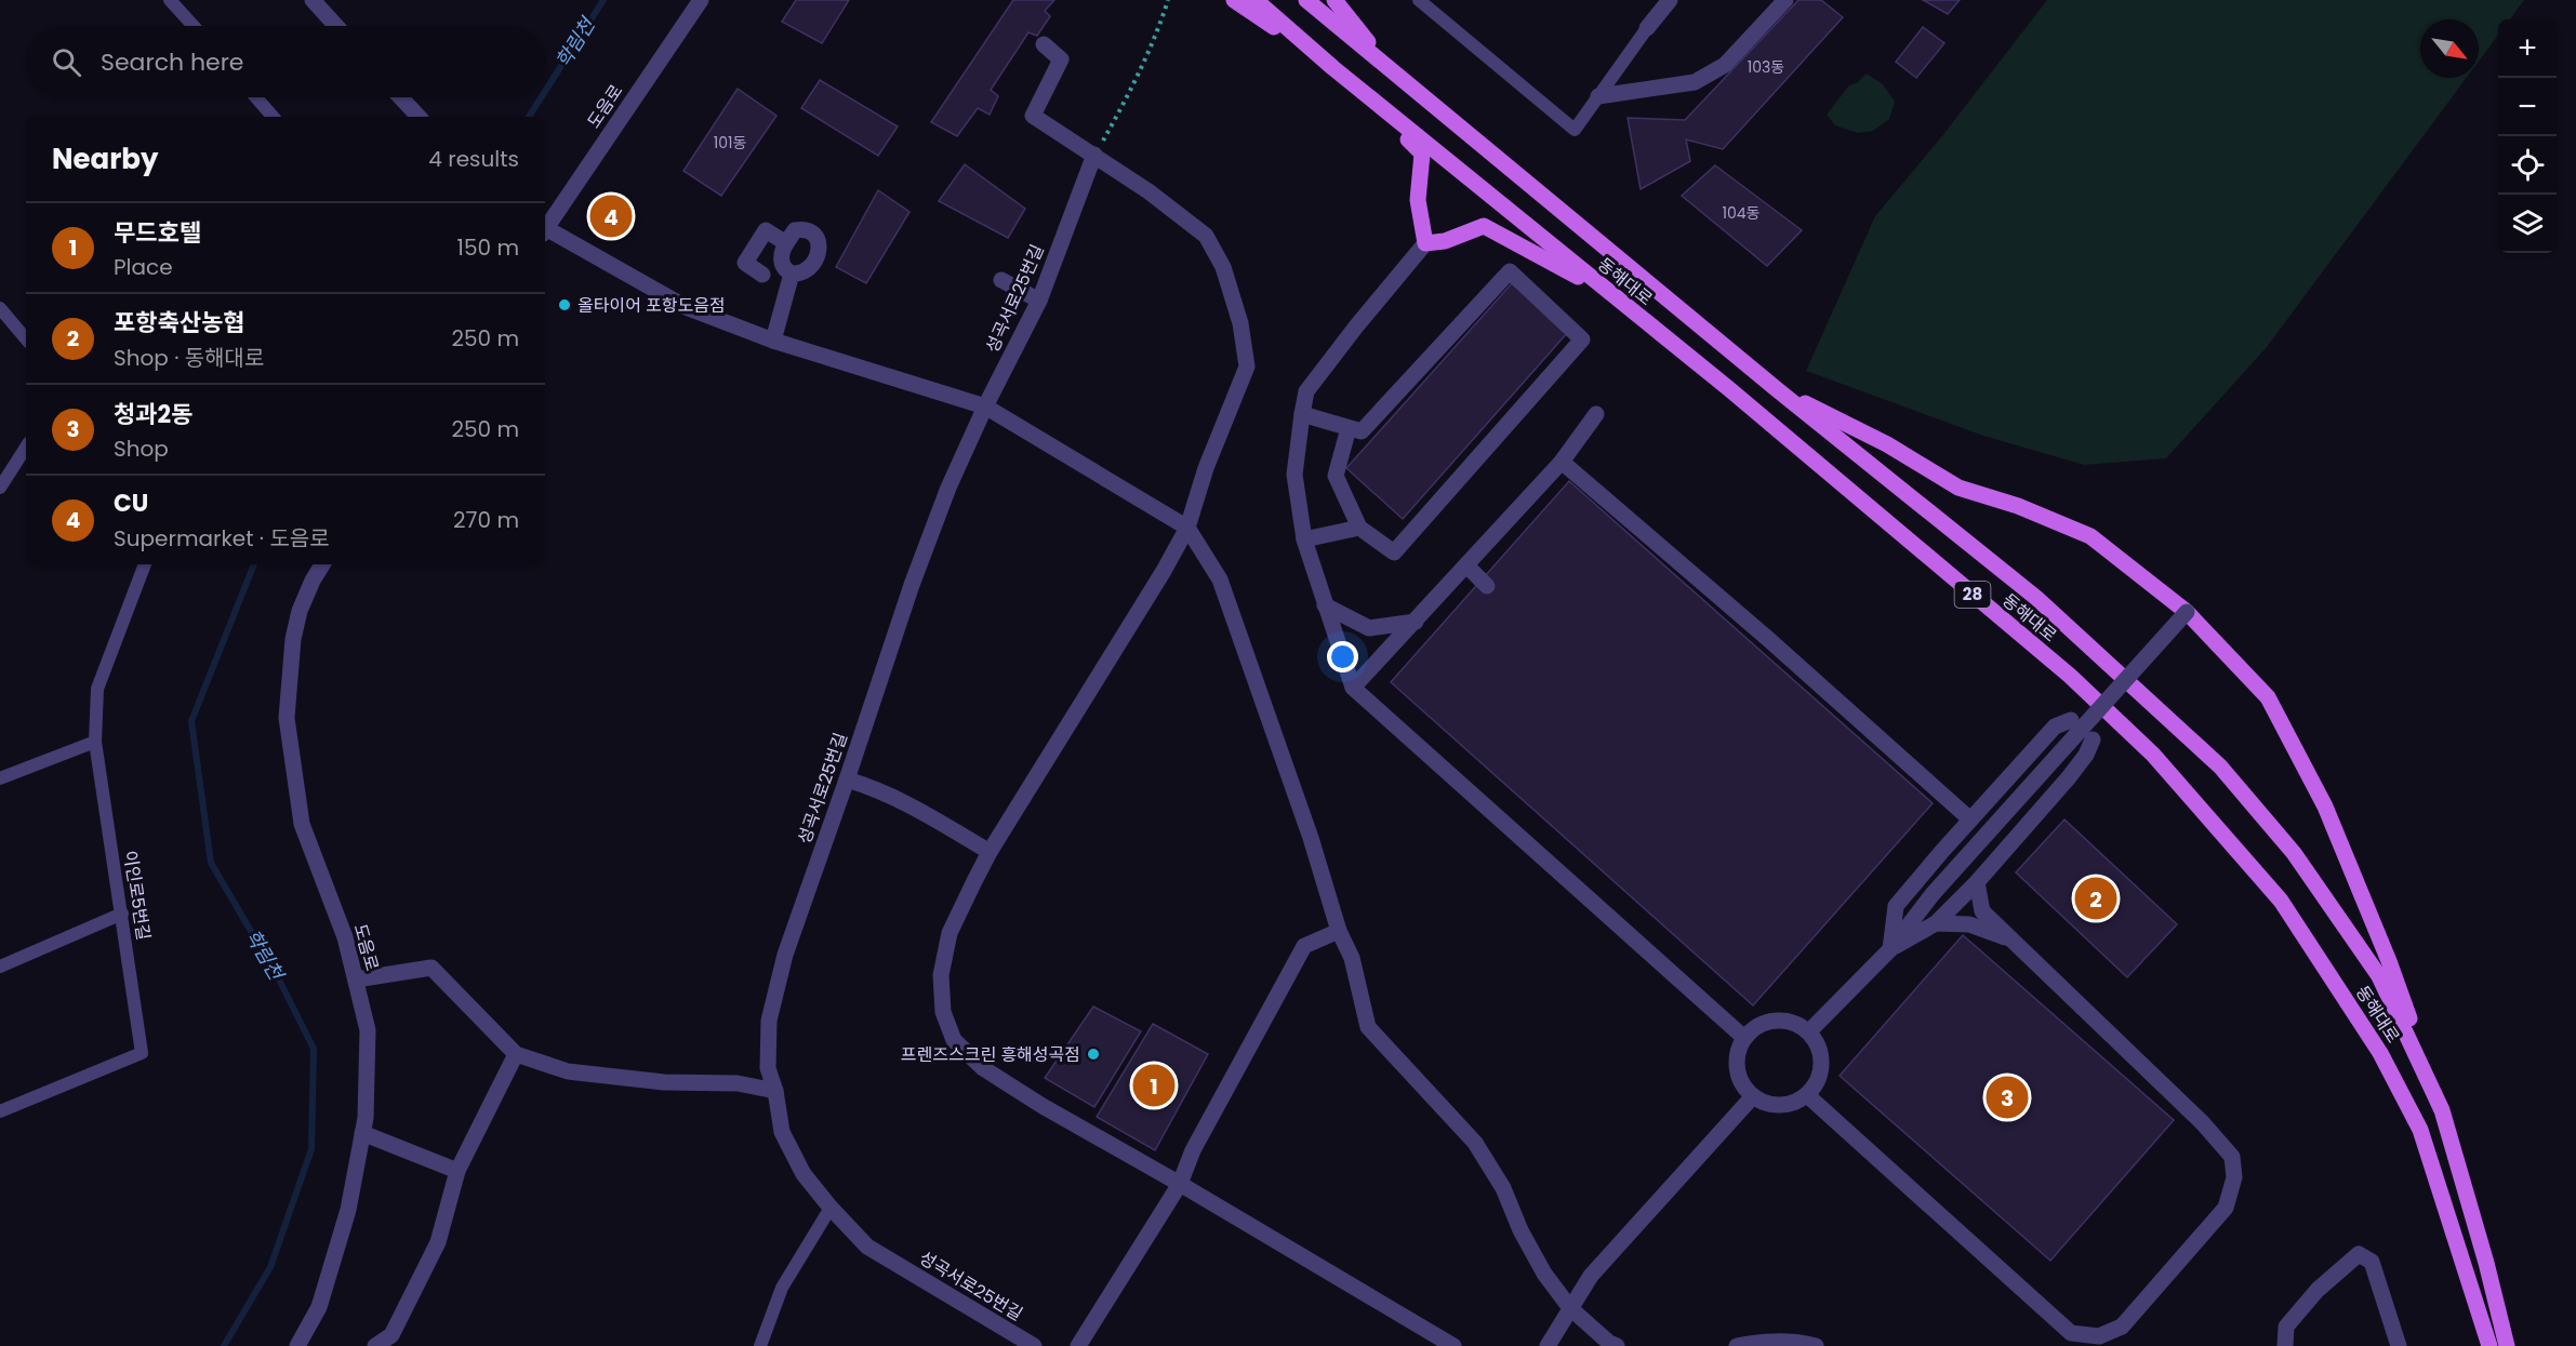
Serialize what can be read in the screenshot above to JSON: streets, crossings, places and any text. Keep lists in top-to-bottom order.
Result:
{
  "streets": {
    "main road": ["동해대로", "28"],
    "street": ["도음로", "성곡서로25번길"],
    "lane": ["이인로5번길"]
  },
  "water": ["학림천"],
  "places": ["올타이어 포항도음점", "프렌즈스크린 흥해성곡점"],
  "house_numbers": ["103동", "101동", "104동"],
  "north": "bottom right",
  "page": {
    "map_buttons": ["+", "−"],
    "search": "Search here",
    "heading": ["Nearby", "4 results"],
    "pins": [
      "4",
      "2",
      "1",
      "3"
    ],
    "list": [
      {
        "mark": "1",
        "name": "무드호텔",
        "note": "Place",
        "value": "150 m"
      },
      {
        "mark": "2",
        "name": "포항축산농협",
        "note": "Shop · 동해대로",
        "value": "250 m"
      },
      {
        "mark": "3",
        "name": "청과2동",
        "note": "Shop",
        "value": "250 m"
      },
      {
        "mark": "4",
        "name": "CU",
        "note": "Supermarket · 도음로",
        "value": "270 m"
      }
    ]
  }
}
